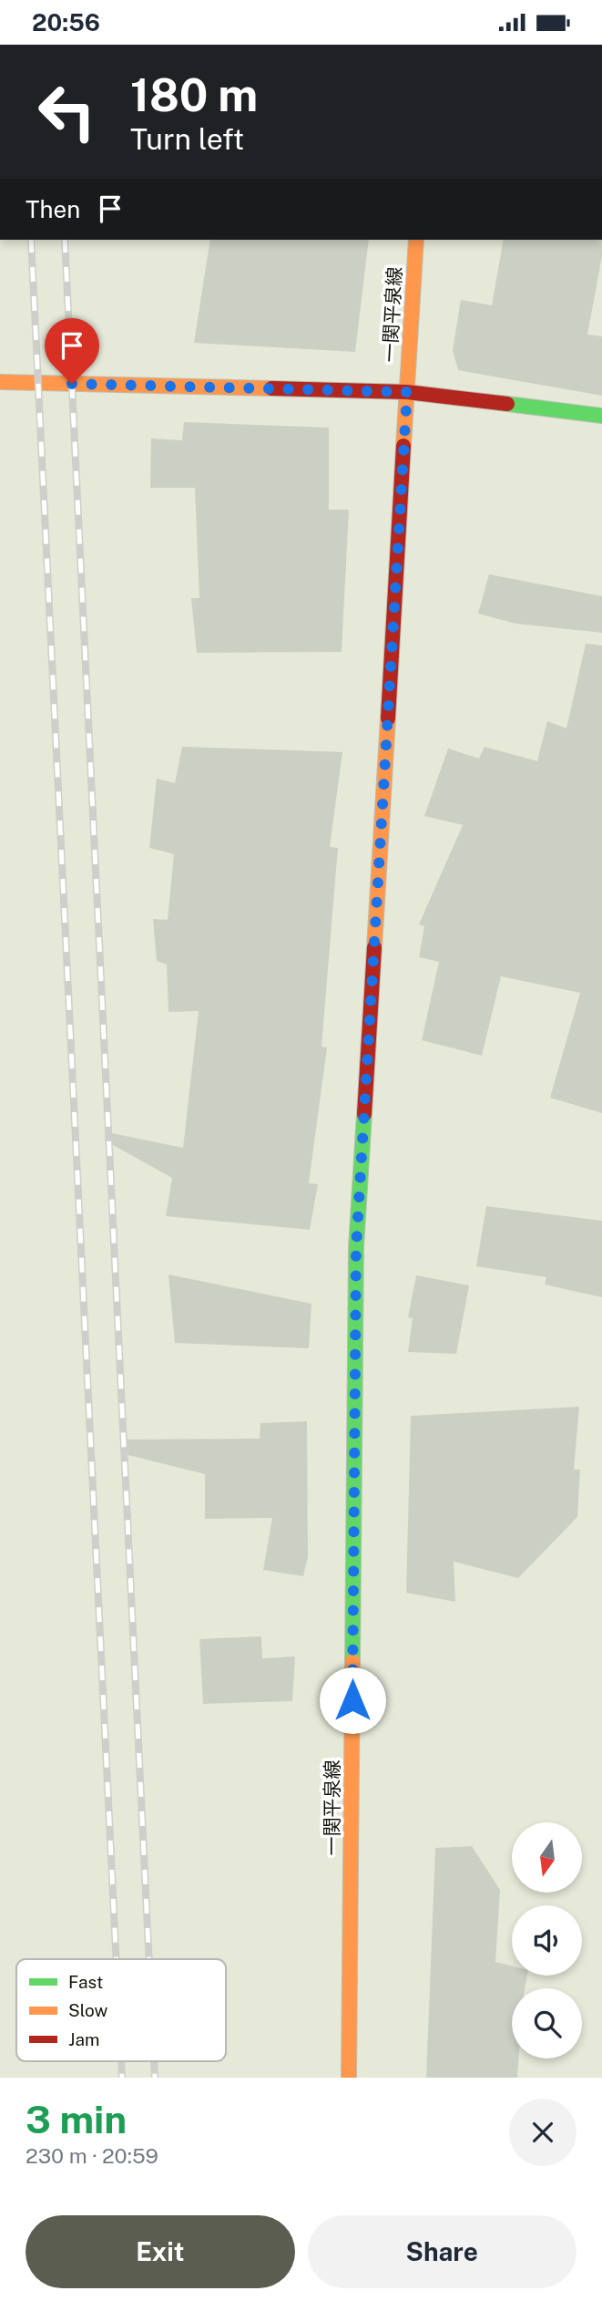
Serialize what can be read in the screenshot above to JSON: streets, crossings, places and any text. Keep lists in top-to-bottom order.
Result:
{
  "streets": {
    "main road": ["一関平泉線"]
  },
  "legend": ["Fast", "Slow", "Jam"],
  "north": "bottom",
  "page": {
    "status": "20:56",
    "turn": ["180 m", "Turn left"],
    "then": "Then",
    "heading": ["3 min", "230 m · 20:59"],
    "buttons": ["Exit", "Share"]
  }
}
